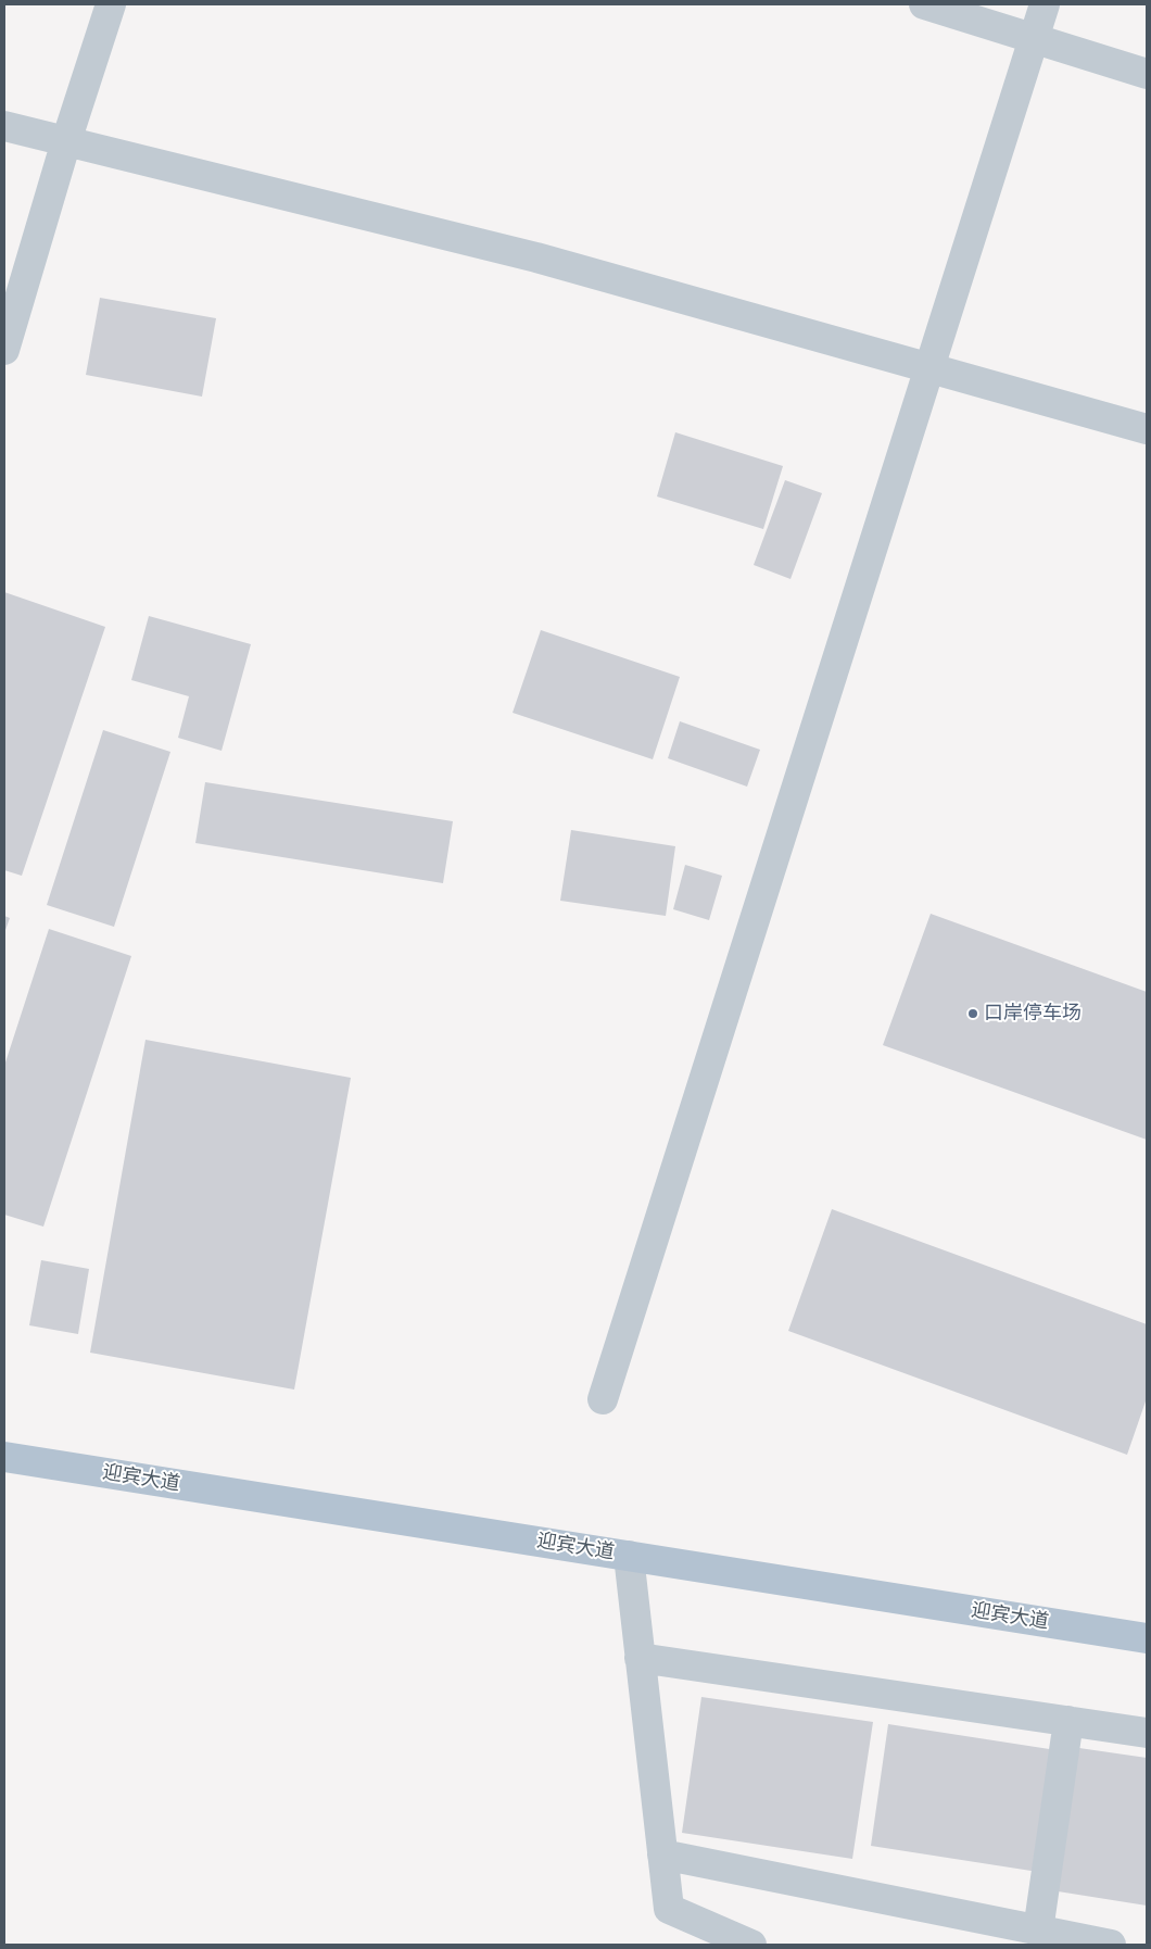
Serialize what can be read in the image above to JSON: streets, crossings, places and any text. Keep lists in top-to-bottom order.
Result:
{
  "streets": {
    "main road": ["迎宾大道"]
  },
  "places": ["口岸停车场"]
}
